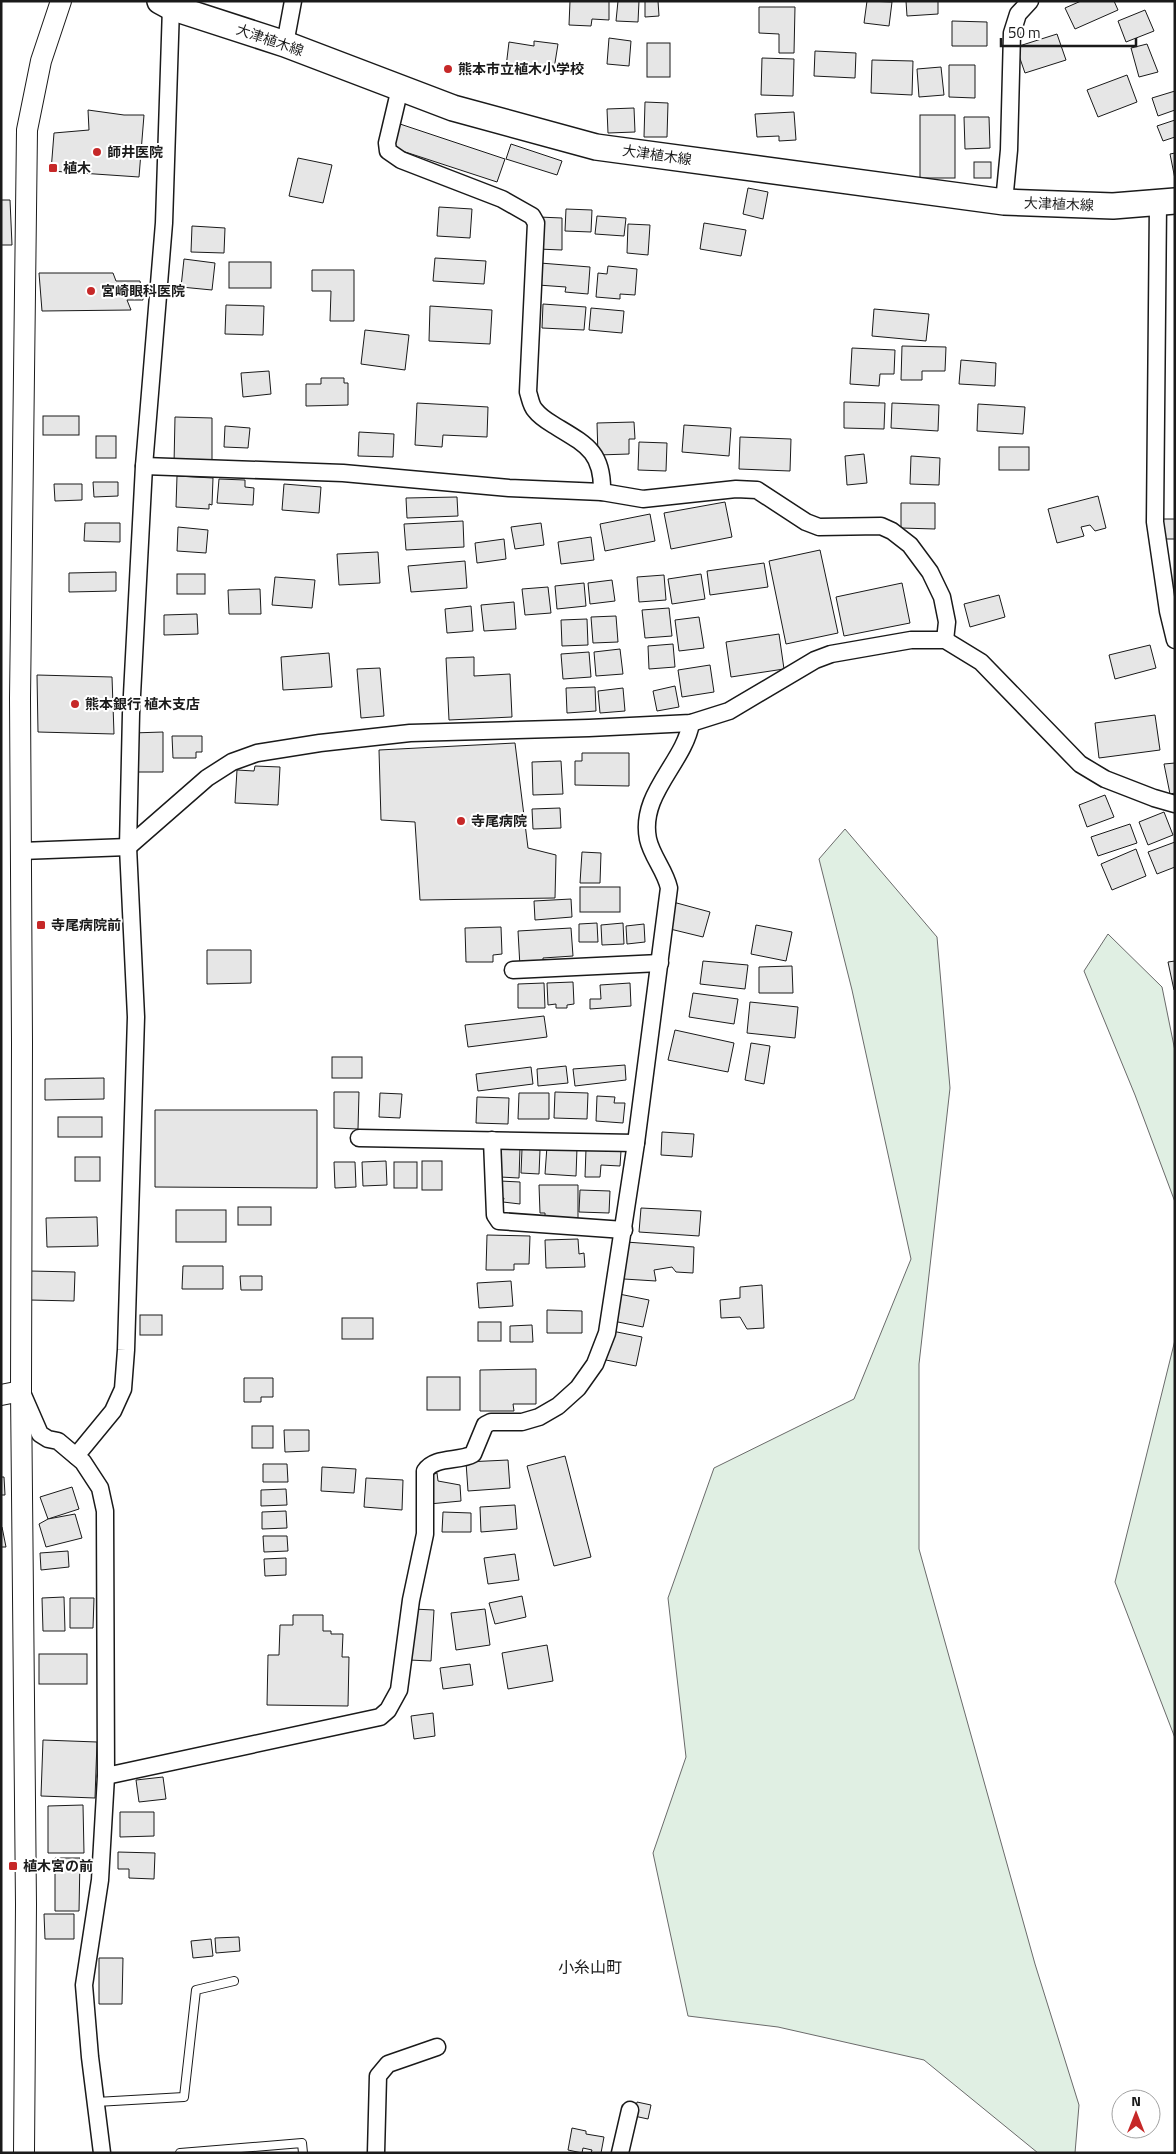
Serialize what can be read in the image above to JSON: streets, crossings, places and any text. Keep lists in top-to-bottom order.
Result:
{
  "streets": {
    "main road": ["大津植木線"]
  },
  "districts": ["小糸山町"],
  "places": {
    "other": [
      "熊本市立植木小学校",
      "師井医院",
      "宮崎眼科医院",
      "熊本銀行 植木支店",
      "寺尾病院"
    ],
    "transit": ["植木", "寺尾病院前", "植木宮の前"]
  },
  "scale_bar": "50 m",
  "north": "top"
}
